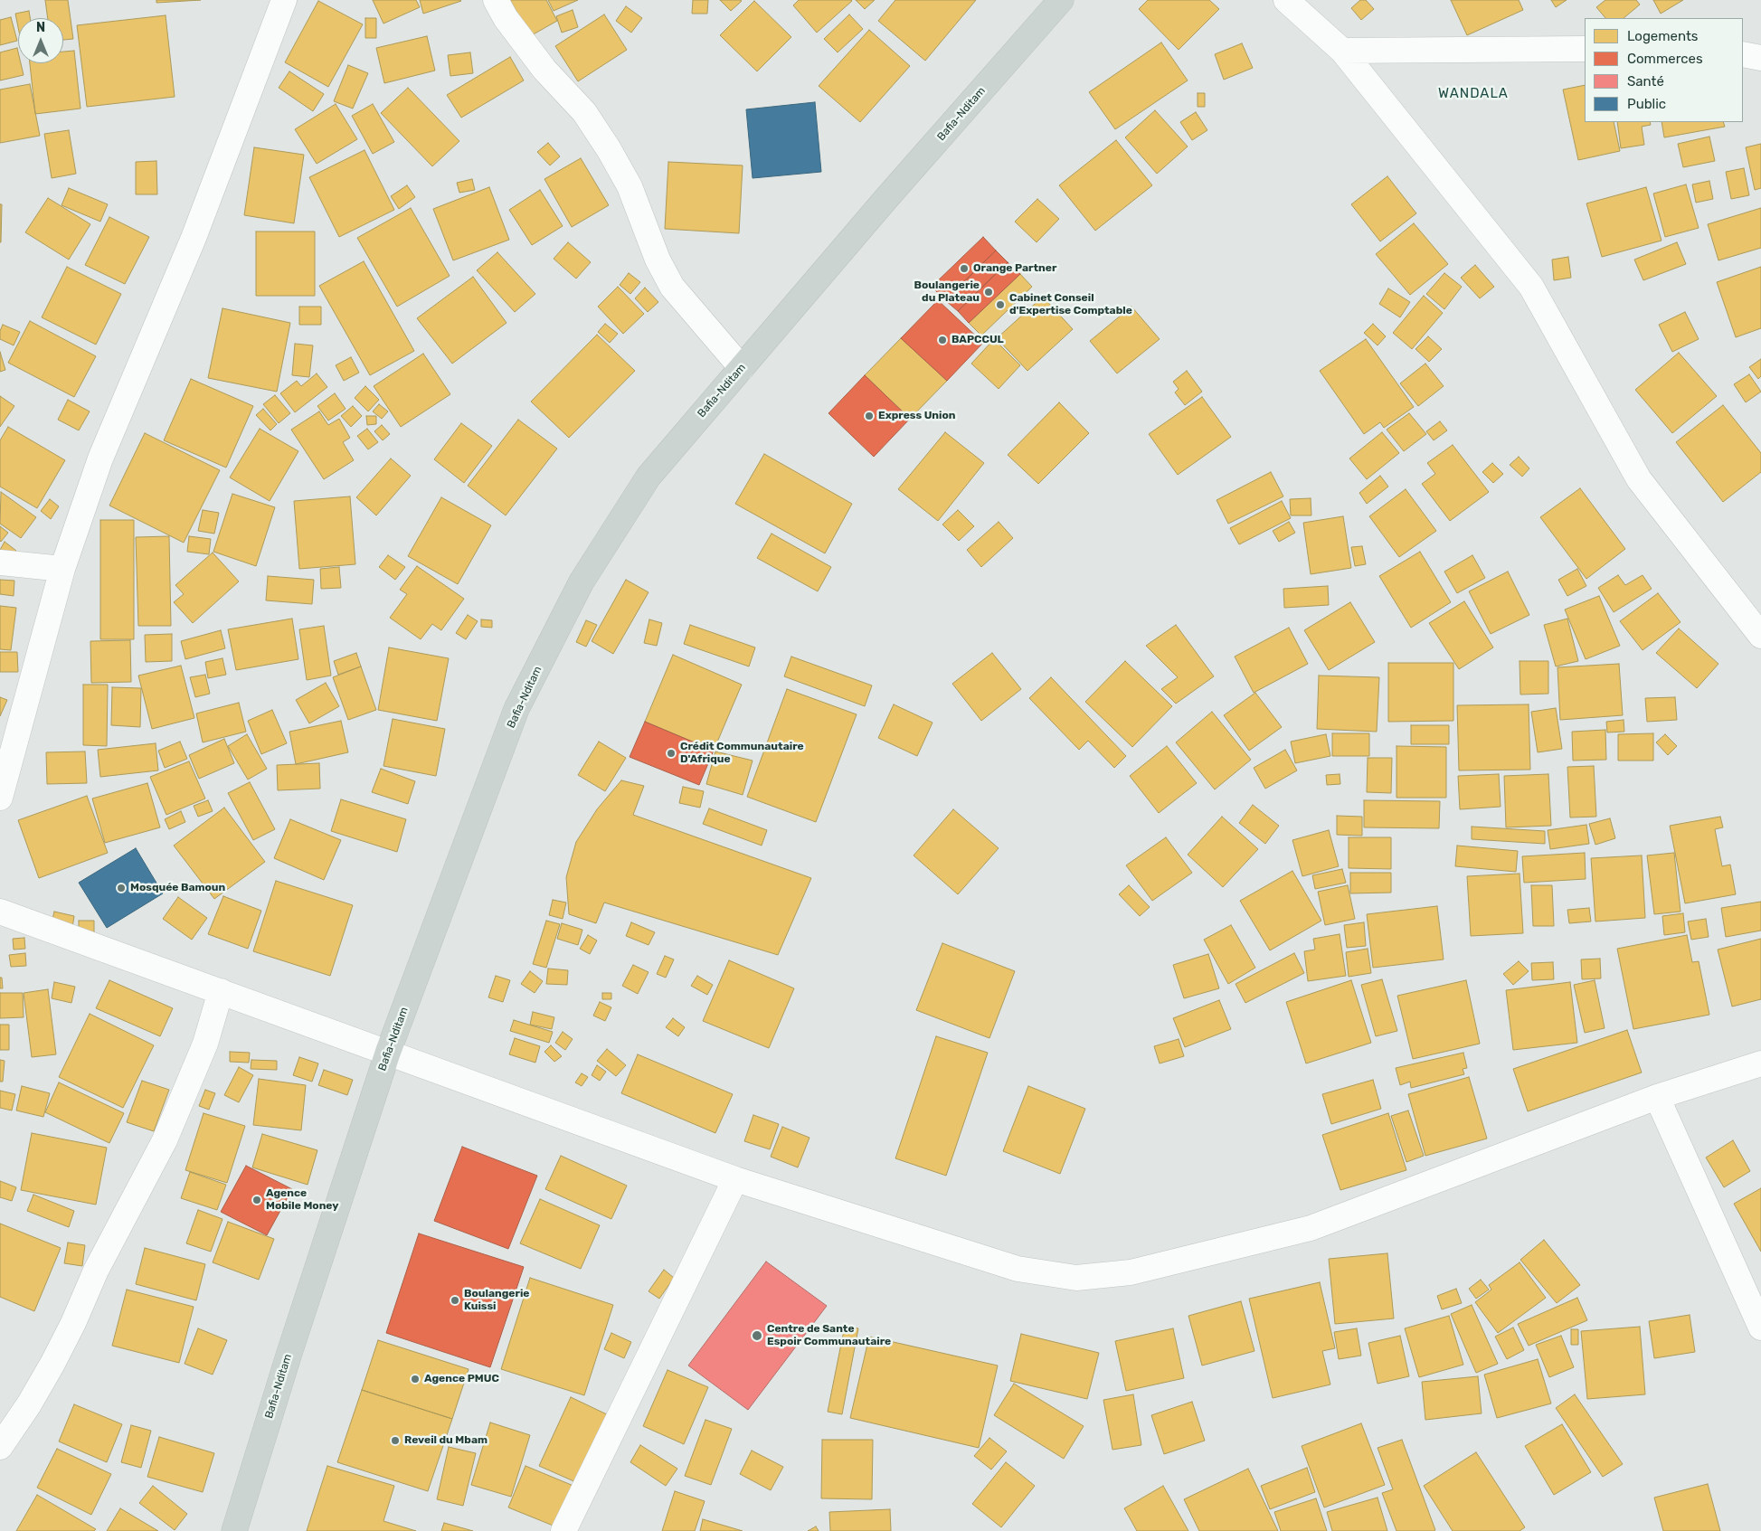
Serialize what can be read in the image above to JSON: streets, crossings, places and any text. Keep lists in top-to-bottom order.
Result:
{
  "streets": {
    "main road": ["Bafia-Nditam"]
  },
  "districts": ["WANDALA"],
  "places": [
    "Orange Partner",
    "Boulangerie du Plateau",
    "Cabinet Conseil d'Expertise Comptable",
    "BAPCCUL",
    "Express Union",
    "Crédit Communautaire D'Afrique",
    "Mosquée Bamoun",
    "Agence Mobile Money",
    "Boulangerie Kuissi",
    "Centre de Sante Espoir Communautaire",
    "Agence PMUC",
    "Reveil du Mbam"
  ],
  "legend": [
    "Logements",
    "Commerces",
    "Santé",
    "Public"
  ],
  "north": "top"
}
